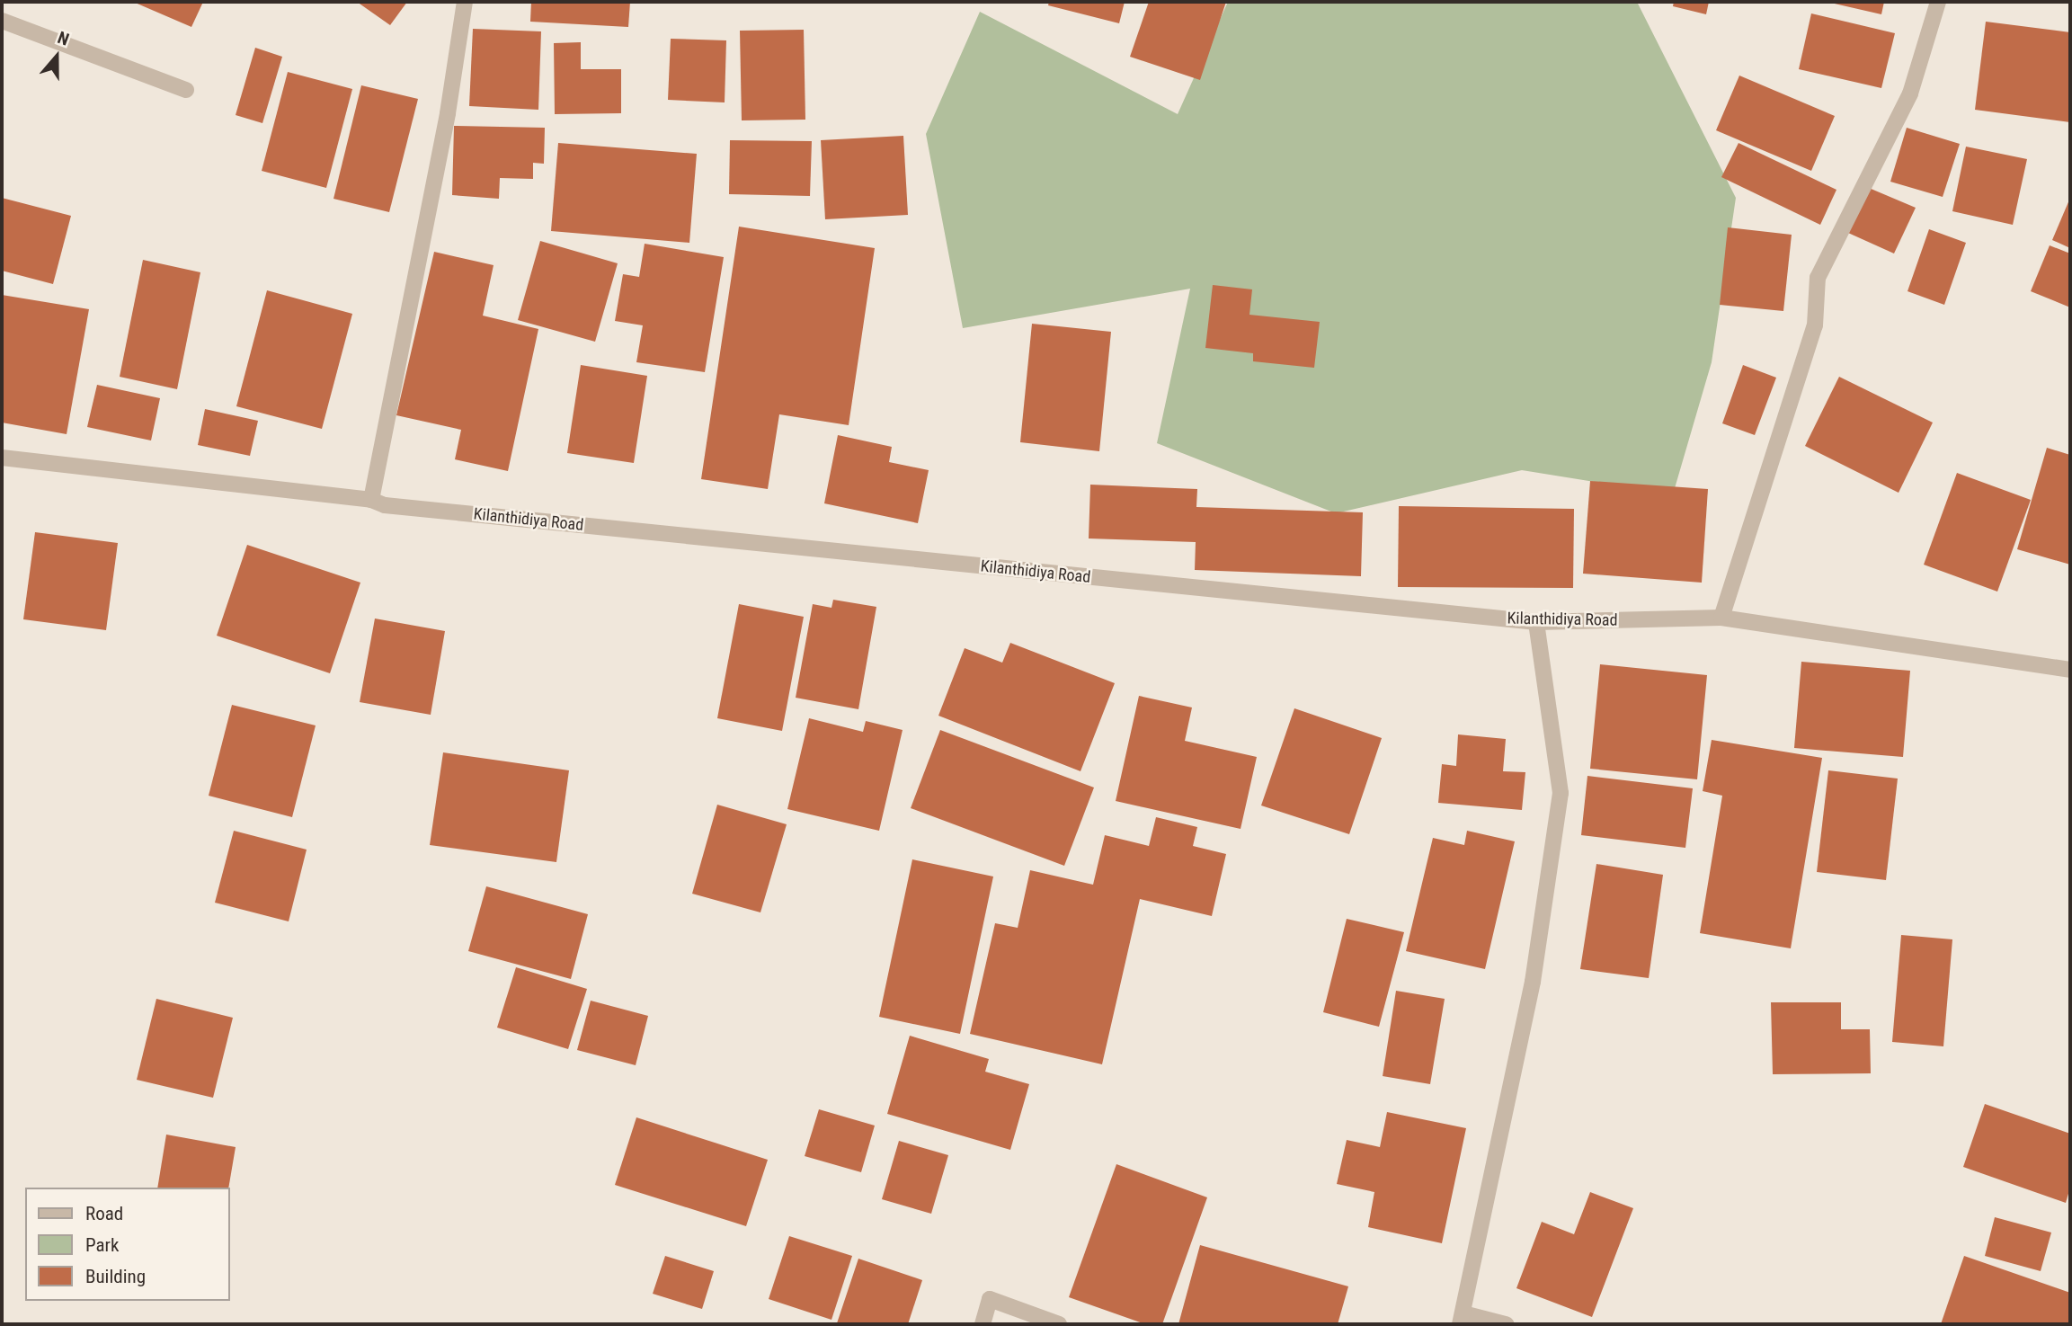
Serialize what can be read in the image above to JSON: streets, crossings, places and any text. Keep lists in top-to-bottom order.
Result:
{
  "streets": {
    "street": ["Kilanthidiya Road"]
  },
  "legend": ["Road", "Park", "Building"],
  "north": "top"
}
